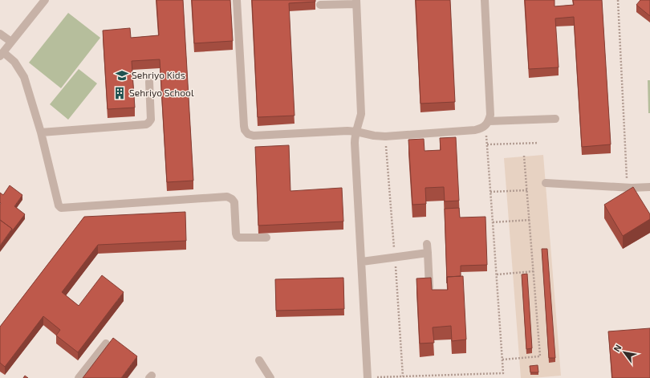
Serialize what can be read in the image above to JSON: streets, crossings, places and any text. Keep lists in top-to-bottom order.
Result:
{
  "places": {
    "school or university": ["Sehriyo Kids"],
    "building": ["Sehriyo School"]
  },
  "north": "top left"
}
